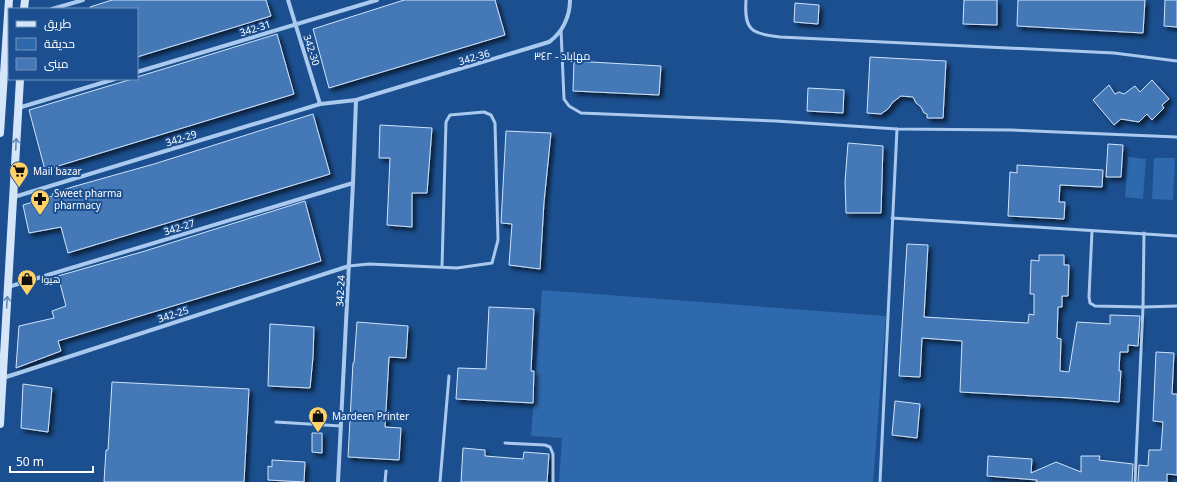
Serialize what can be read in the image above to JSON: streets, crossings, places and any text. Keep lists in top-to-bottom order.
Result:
{
  "streets": {
    "street": [
      "342-31",
      "342-30",
      "342-36",
      "342-29",
      "342-27",
      "342-24",
      "342-25"
    ]
  },
  "crossings": [
    ["342-31", "342-30"],
    ["342-30", "342-29"],
    ["342-36", "342-29"],
    ["342-36", "342-24"],
    ["342-29", "342-24"],
    ["342-27", "342-24"],
    ["342-24", "342-25"]
  ],
  "districts": ["مهاباد - ٣٤٢"],
  "places": {
    "supermarket": ["Mail bazar"],
    "pharmacy": ["Sweet pharma pharmacy"],
    "shop": ["هيوا", "Mardeen Printer"]
  },
  "legend": ["طريق", "حديقة", "مبنى"],
  "scale_bar": "50 m"
}
